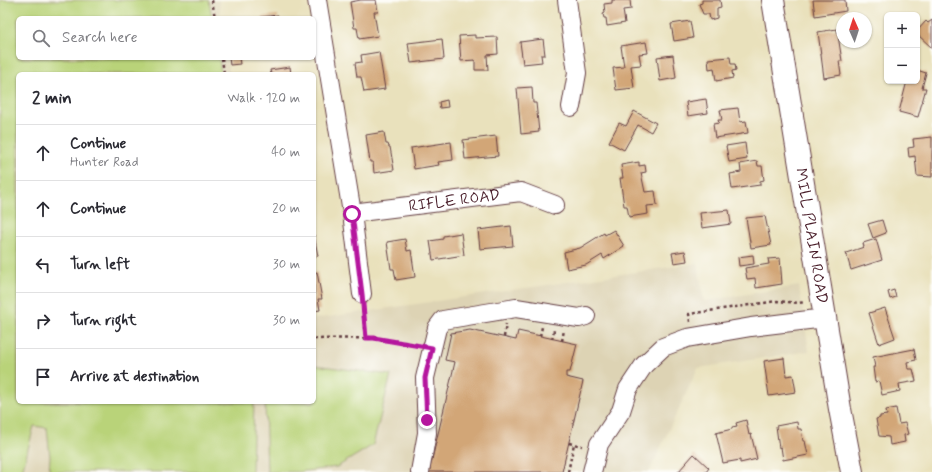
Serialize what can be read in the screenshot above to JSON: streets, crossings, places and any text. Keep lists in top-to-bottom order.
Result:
{
  "streets": {
    "main road": ["MILL PLAIN ROAD"],
    "street": ["RIFLE ROAD"]
  },
  "north": "top",
  "page": {
    "map_buttons": ["+", "−"],
    "search": "Search here",
    "heading": ["2 min", "Walk · 120 m"],
    "list": [
      ["Continue", "Hunter Road", "40 m"],
      ["Continue", "20 m"],
      ["Turn left", "30 m"],
      ["Turn right", "30 m"],
      "Arrive at destination"
    ]
  }
}
